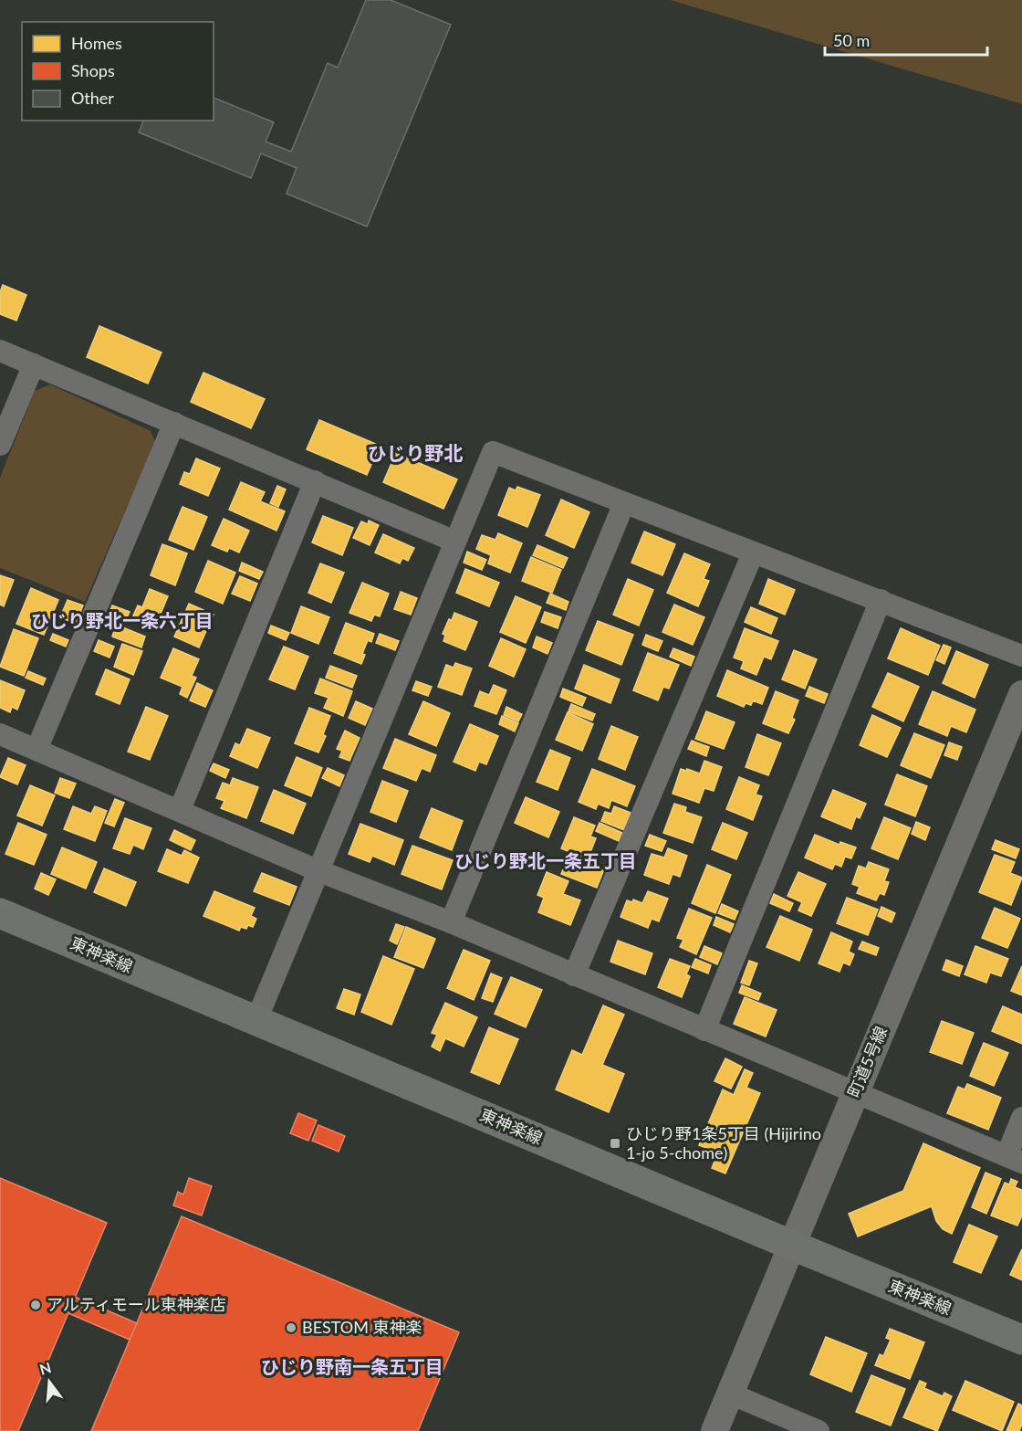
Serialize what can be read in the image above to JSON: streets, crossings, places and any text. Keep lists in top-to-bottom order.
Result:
{
  "streets": {
    "main road": ["東神楽線"],
    "street": ["町道5号線"]
  },
  "crossings": [
    ["東神楽線", "町道5号線"]
  ],
  "districts": [
    "ひじり野北",
    "ひじり野北一条六丁目",
    "ひじり野北一条五丁目",
    "ひじり野南一条五丁目"
  ],
  "places": {
    "transit": ["ひじり野1条5丁目 (Hijirino 1-jo 5-chome)"],
    "other": ["アルティモール東神楽店", "BESTOM 東神楽"]
  },
  "legend": ["Homes", "Shops", "Other"],
  "scale_bar": "50 m",
  "north": "top"
}
